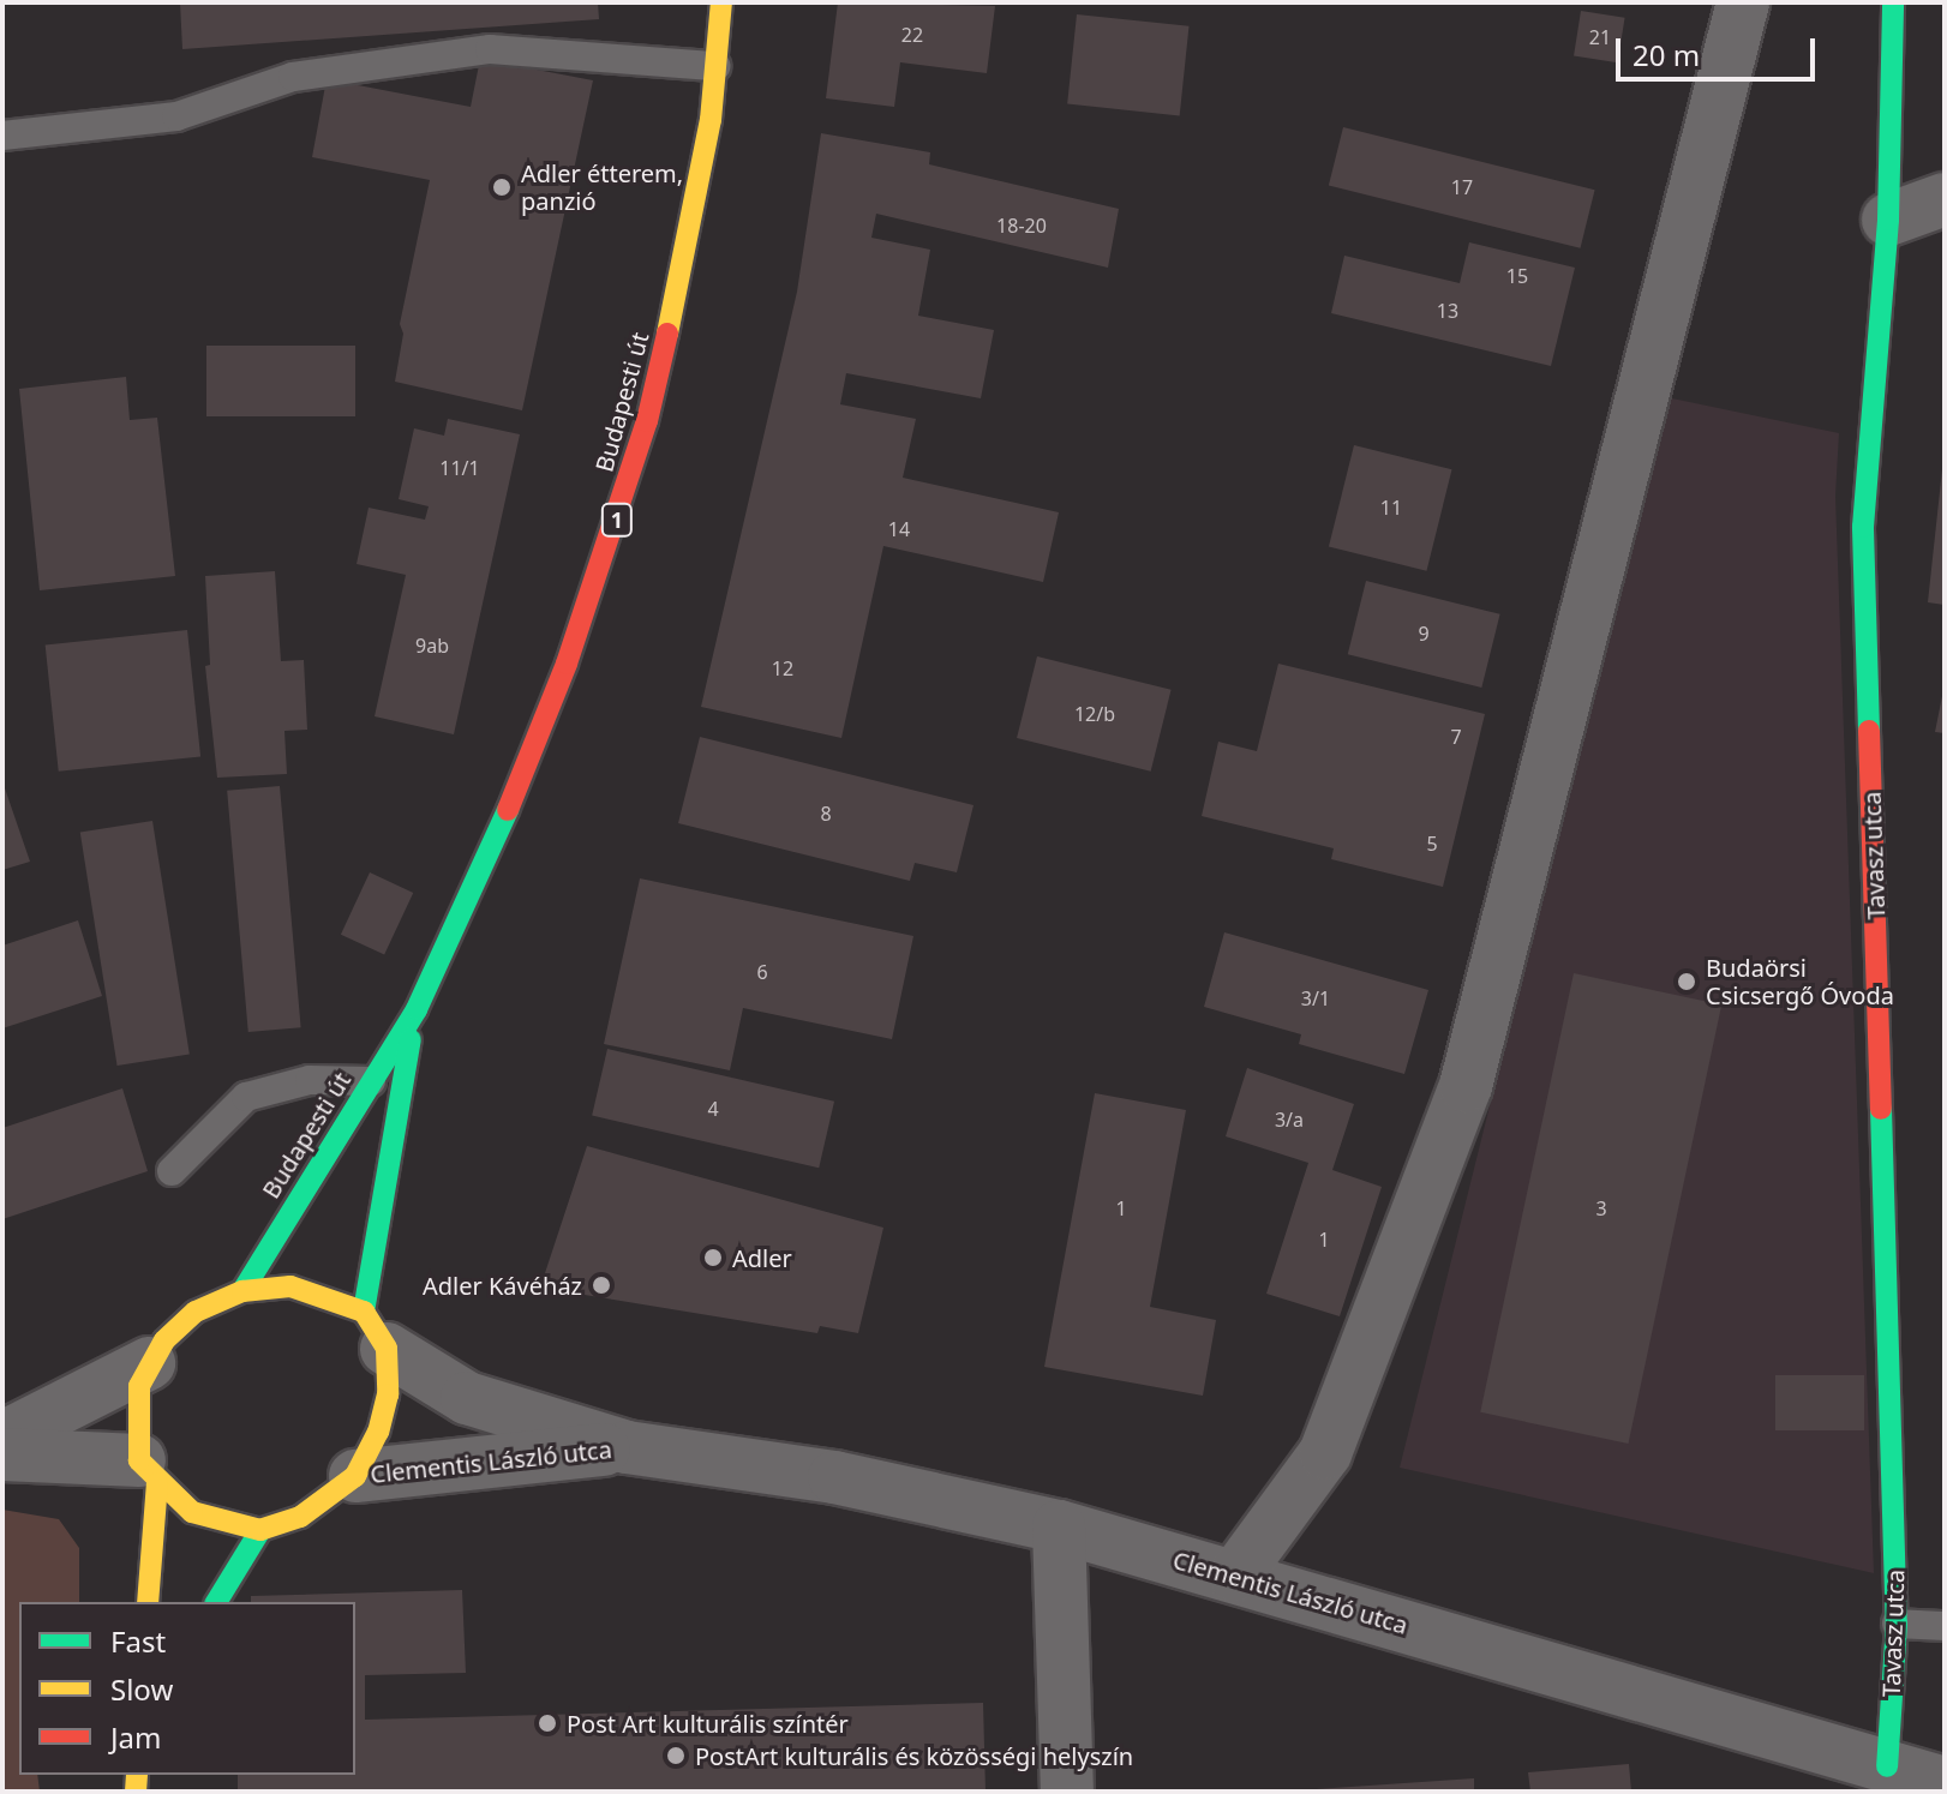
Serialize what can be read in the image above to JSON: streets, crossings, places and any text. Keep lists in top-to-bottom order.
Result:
{
  "streets": {
    "main road": ["Budapesti út", "1", "Tavasz utca"],
    "street": ["Clementis László utca"]
  },
  "crossings": [
    ["Budapesti út", "1"],
    ["Budapesti út", "Clementis László utca"],
    ["1", "Clementis László utca"],
    ["Tavasz utca", "Clementis László utca"]
  ],
  "places": [
    "Adler étterem, panzió",
    "Budaörsi Csicsergő Óvoda",
    "Adler",
    "Adler Kávéház",
    "Post Art kulturális színtér",
    "PostArt kulturális és közösségi helyszín"
  ],
  "house_numbers": [
    "22",
    "21",
    "17",
    "18-20",
    "15",
    "13",
    "11/1",
    "11",
    "14",
    "9",
    "9ab",
    "12",
    "12/b",
    "7",
    "8",
    "5",
    "6",
    "3/1",
    "4",
    "3/a",
    "1",
    "3",
    "1"
  ],
  "legend": ["Fast", "Slow", "Jam"],
  "scale_bar": "20 m"
}
